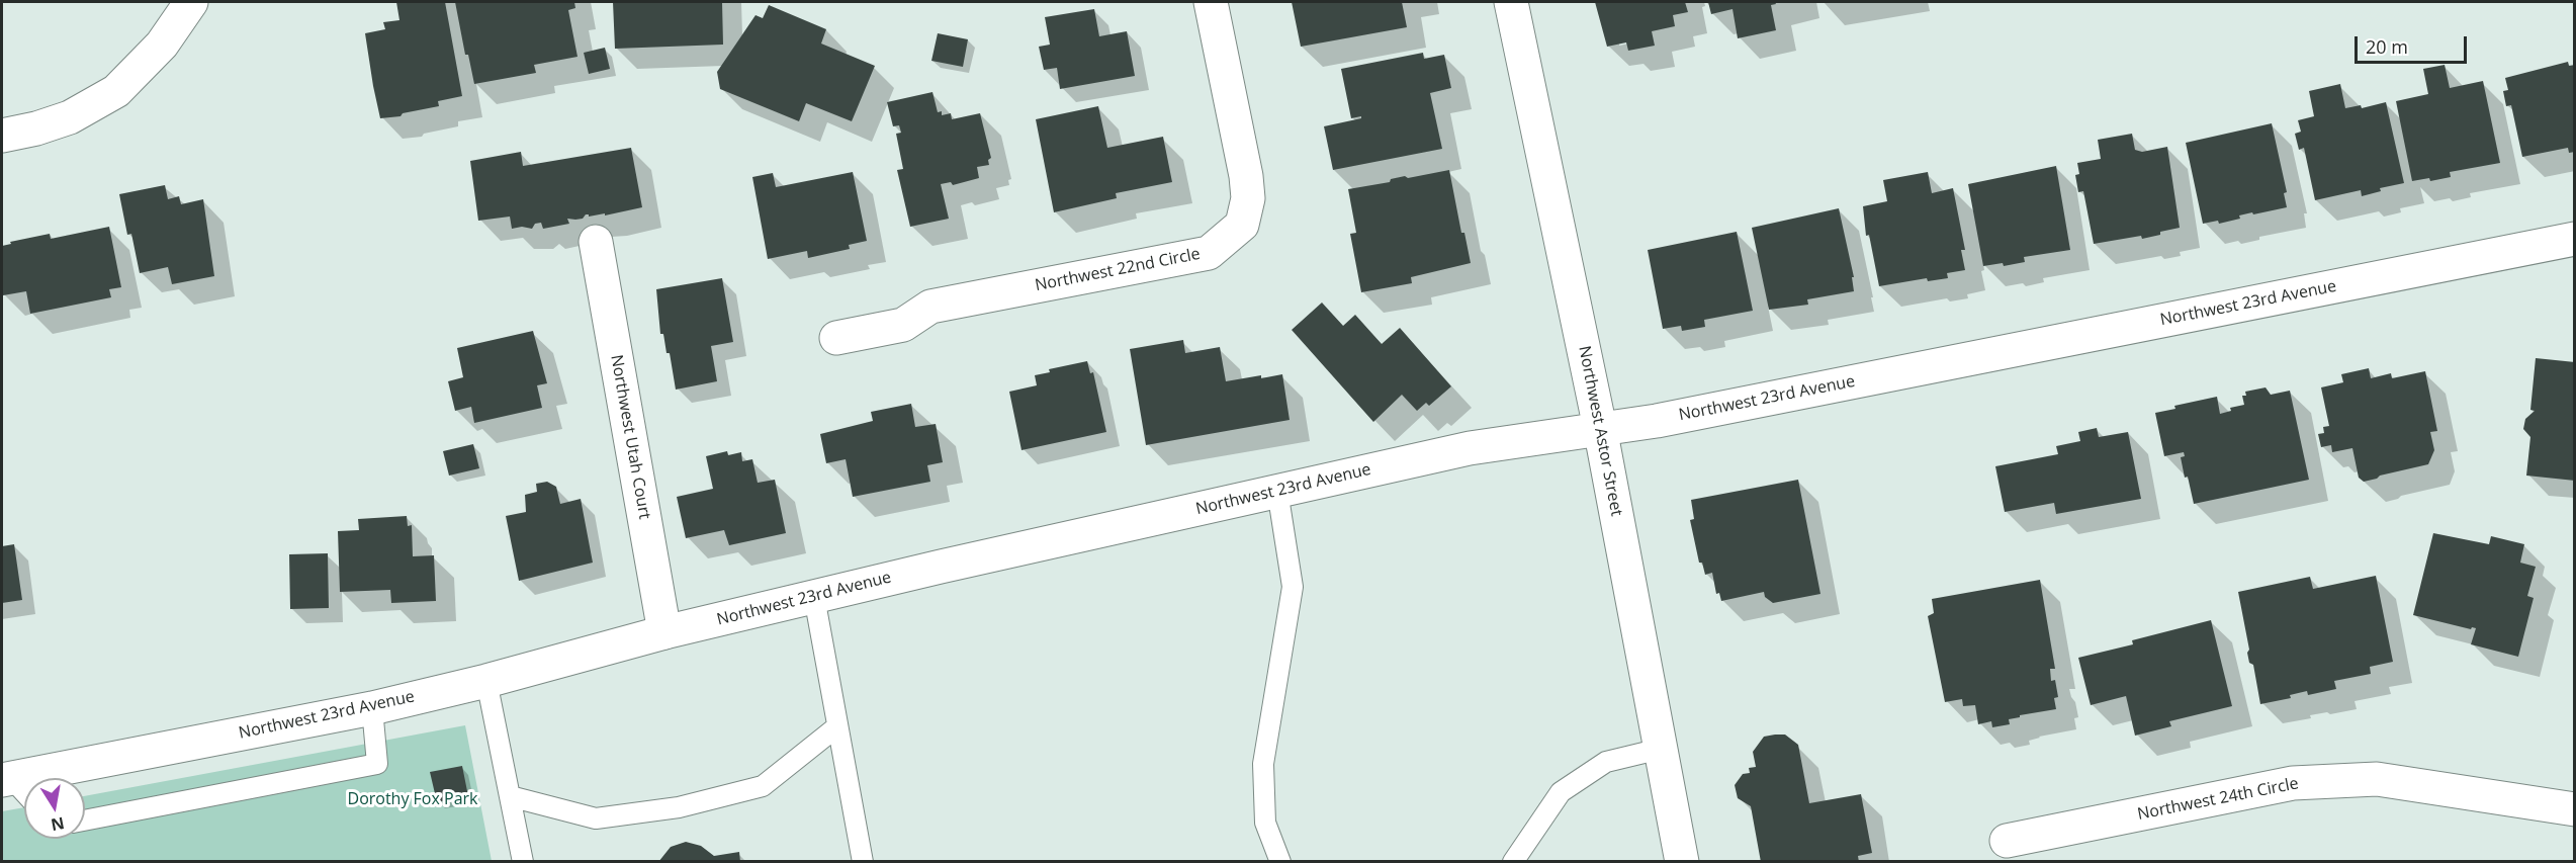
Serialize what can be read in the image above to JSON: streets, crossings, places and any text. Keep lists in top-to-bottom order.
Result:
{
  "streets": {
    "street": [
      "Northwest 22nd Circle",
      "Northwest 23rd Avenue",
      "Northwest Astor Street",
      "Northwest Utah Court",
      "Northwest 24th Circle"
    ]
  },
  "crossings": [
    ["Northwest 23rd Avenue", "Northwest Astor Street"],
    ["Northwest 23rd Avenue", "Northwest Utah Court"]
  ],
  "parks": ["Dorothy Fox Park"],
  "scale_bar": "20 m",
  "north": "bottom"
}
